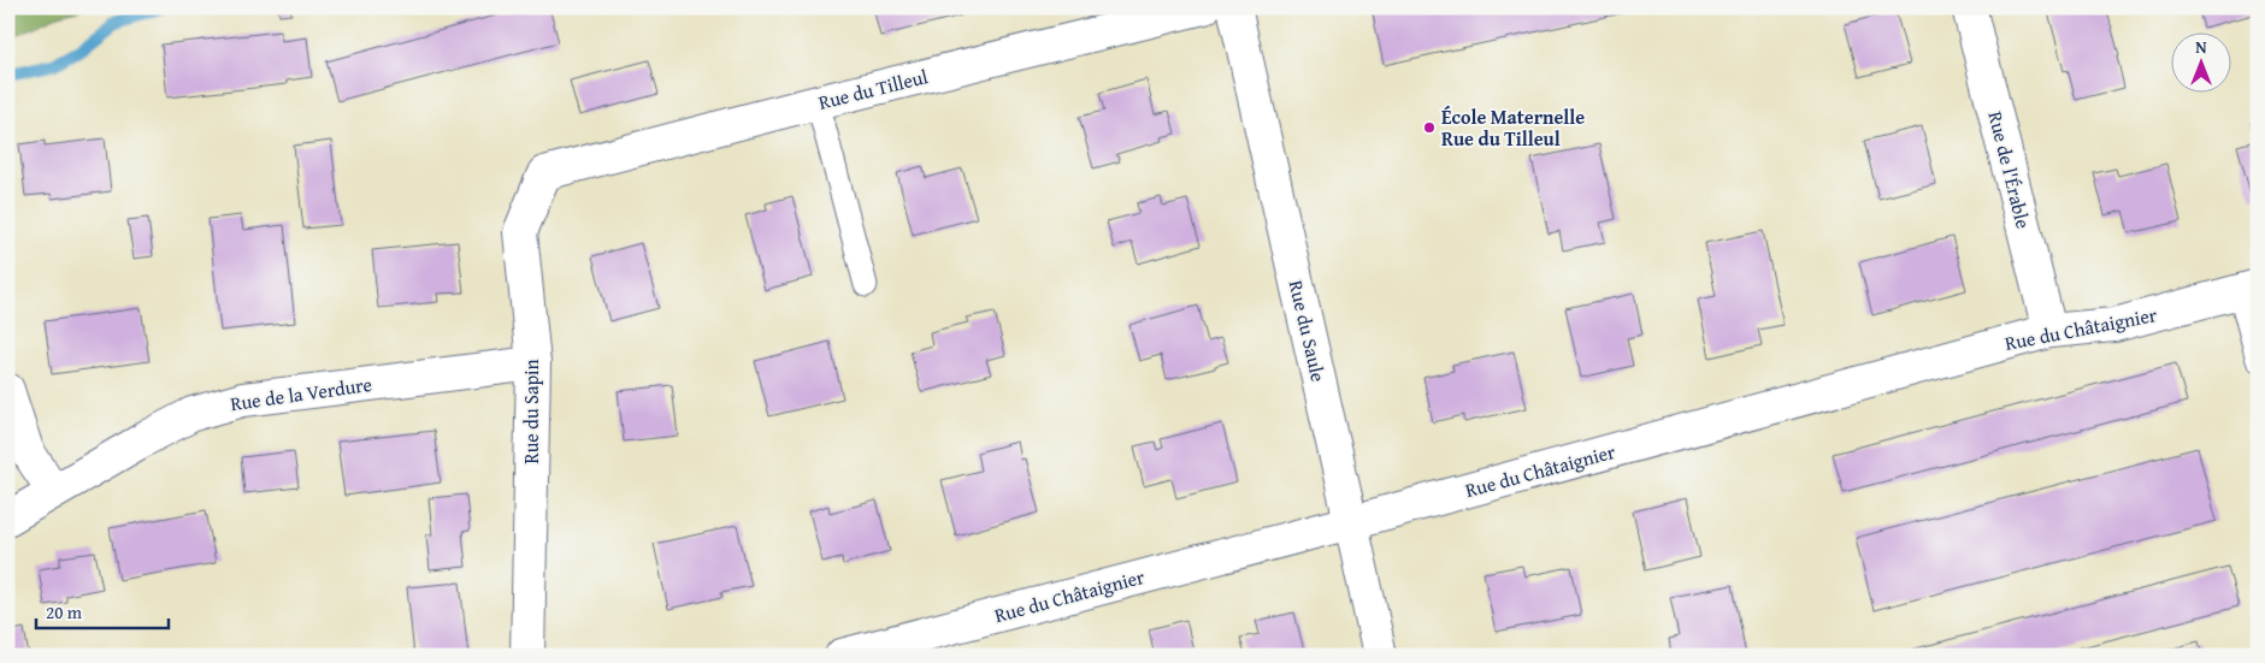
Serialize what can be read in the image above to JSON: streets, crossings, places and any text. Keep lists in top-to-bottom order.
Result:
{
  "streets": {
    "street": [
      "Rue du Tilleul",
      "Rue de l'Érable",
      "Rue du Châtaignier",
      "Rue du Saule",
      "Rue de la Verdure",
      "Rue du Sapin"
    ]
  },
  "crossings": [
    ["Rue du Tilleul", "Rue du Sapin"],
    ["Rue de l'Érable", "Rue du Châtaignier"],
    ["Rue du Châtaignier", "Rue du Saule"],
    ["Rue de la Verdure", "Rue du Sapin"]
  ],
  "places": ["École Maternelle Rue du Tilleul"],
  "scale_bar": "20 m",
  "north": "top"
}
